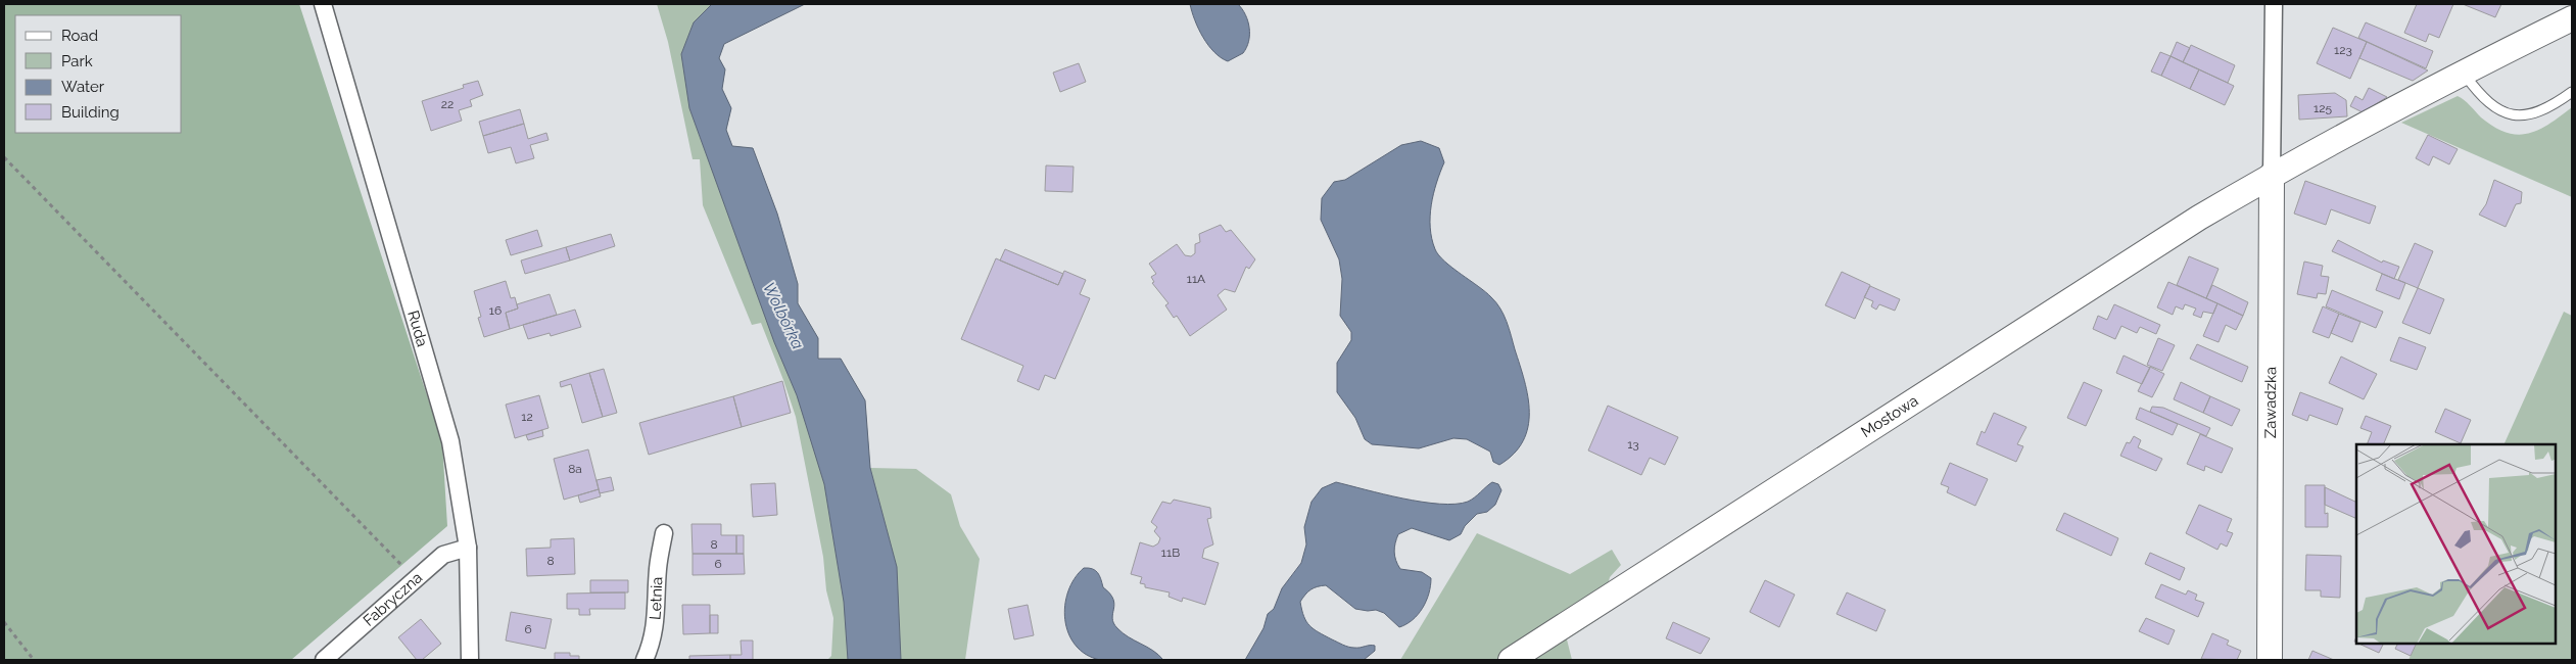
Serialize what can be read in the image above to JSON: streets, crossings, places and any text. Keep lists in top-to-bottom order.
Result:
{
  "streets": {
    "street": [
      "Ruda",
      "Zawadzka",
      "Mostowa",
      "Letnia",
      "Fabryczna"
    ]
  },
  "crossings": [
    ["Ruda", "Fabryczna"],
    ["Zawadzka", "Mostowa"]
  ],
  "water": ["Wolbórka"],
  "house_numbers": [
    "123",
    "22",
    "125",
    "11A",
    "16",
    "12",
    "13",
    "8a",
    "8",
    "11B",
    "8",
    "6",
    "6"
  ],
  "legend": [
    "Road",
    "Park",
    "Water",
    "Building"
  ]
}
